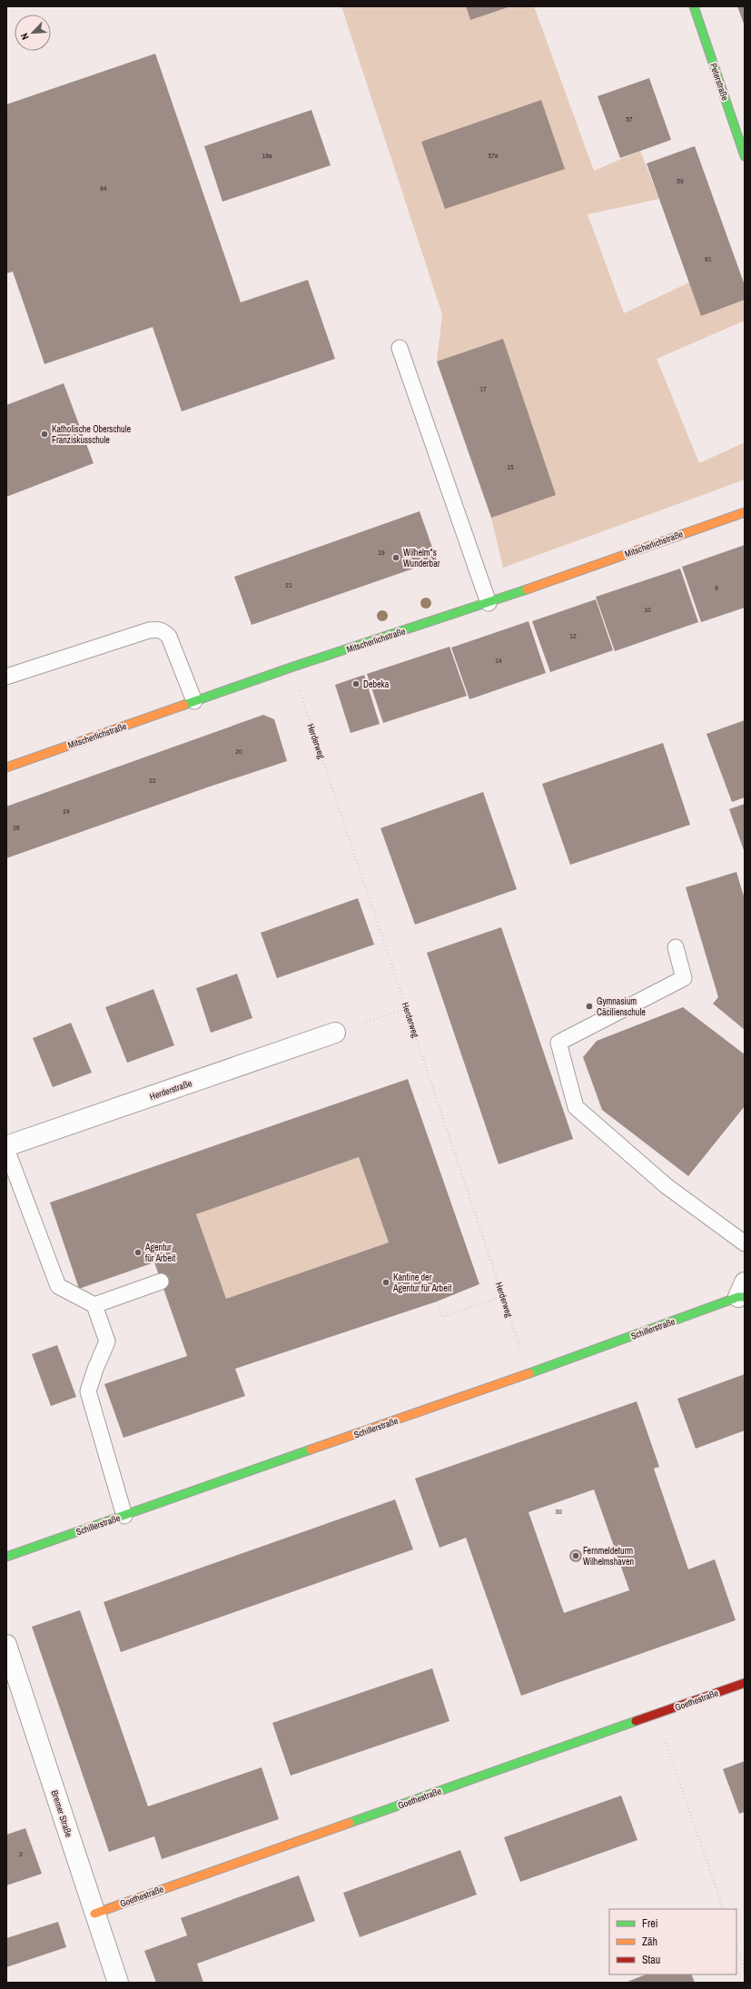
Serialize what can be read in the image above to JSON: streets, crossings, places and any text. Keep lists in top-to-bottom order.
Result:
{
  "streets": {
    "street": [
      "Peterstraße",
      "Mitscherlichstraße",
      "Herderstraße",
      "Schillerstraße",
      "Goethestraße",
      "Bremer Straße"
    ],
    "path": ["Herderweg"]
  },
  "crossings": [
    ["Mitscherlichstraße", "Herderweg"],
    ["Herderweg", "Schillerstraße"],
    ["Goethestraße", "Bremer Straße"]
  ],
  "places": [
    "Katholische Oberschule Franziskusschule",
    "Wilhelm*s Wunderbar",
    "Debeka",
    "Gymnasium Cäcilienschule",
    "Agentur für Arbeit",
    "Kantine der Agentur für Arbeit",
    "Fernmeldeturm Wilhelmshaven"
  ],
  "house_numbers": [
    "57",
    "18a",
    "57a",
    "59",
    "84",
    "61",
    "17",
    "15",
    "19",
    "21",
    "8",
    "10",
    "12",
    "14",
    "20",
    "22",
    "24",
    "26",
    "30",
    "2"
  ],
  "legend": ["Frei", "Zäh", "Stau"],
  "north": "bottom left"
}
